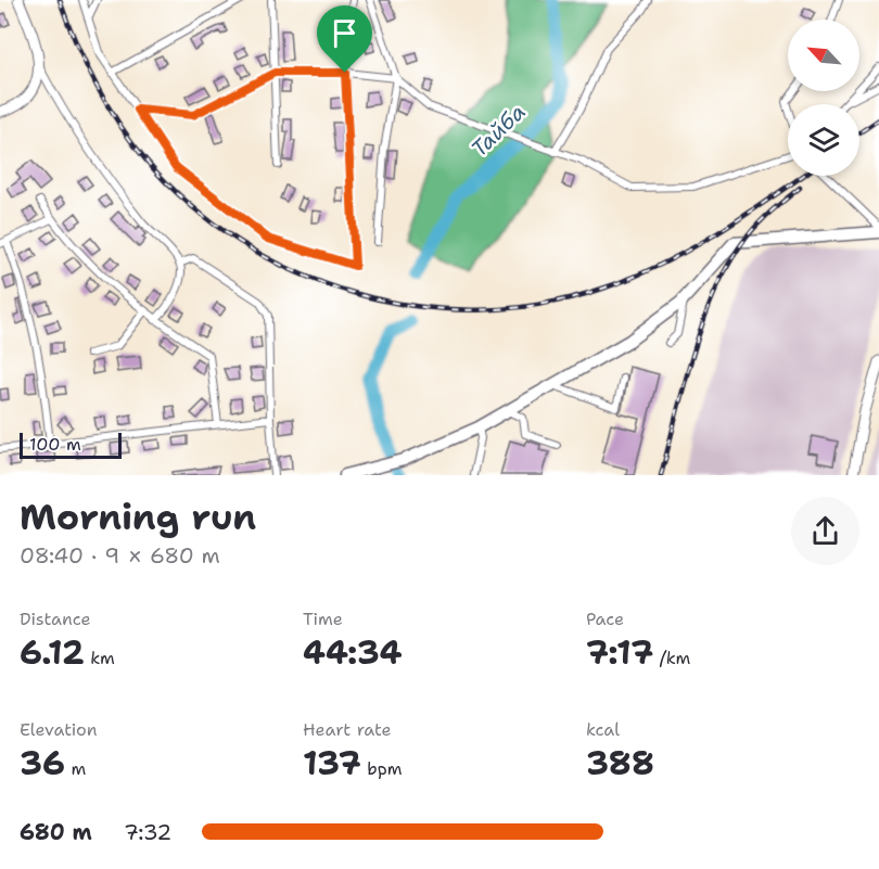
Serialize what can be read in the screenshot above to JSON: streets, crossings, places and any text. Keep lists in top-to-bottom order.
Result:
{
  "water": ["Тайба"],
  "scale_bar": "100 m",
  "north": "top left",
  "page": {
    "scale": "100 m",
    "heading": ["Morning run", "08:40 · 9 × 680 m"],
    "stats": [
      ["Distance", "6.12 km"],
      ["Time", "44:34"],
      ["Pace", "7:17 /km"],
      ["Elevation", "36 m"],
      ["Heart rate", "137 bpm"],
      ["kcal", "388"]
    ],
    "list": [
      {
        "name": "680 m",
        "note": "7:32"
      }
    ]
  }
}
